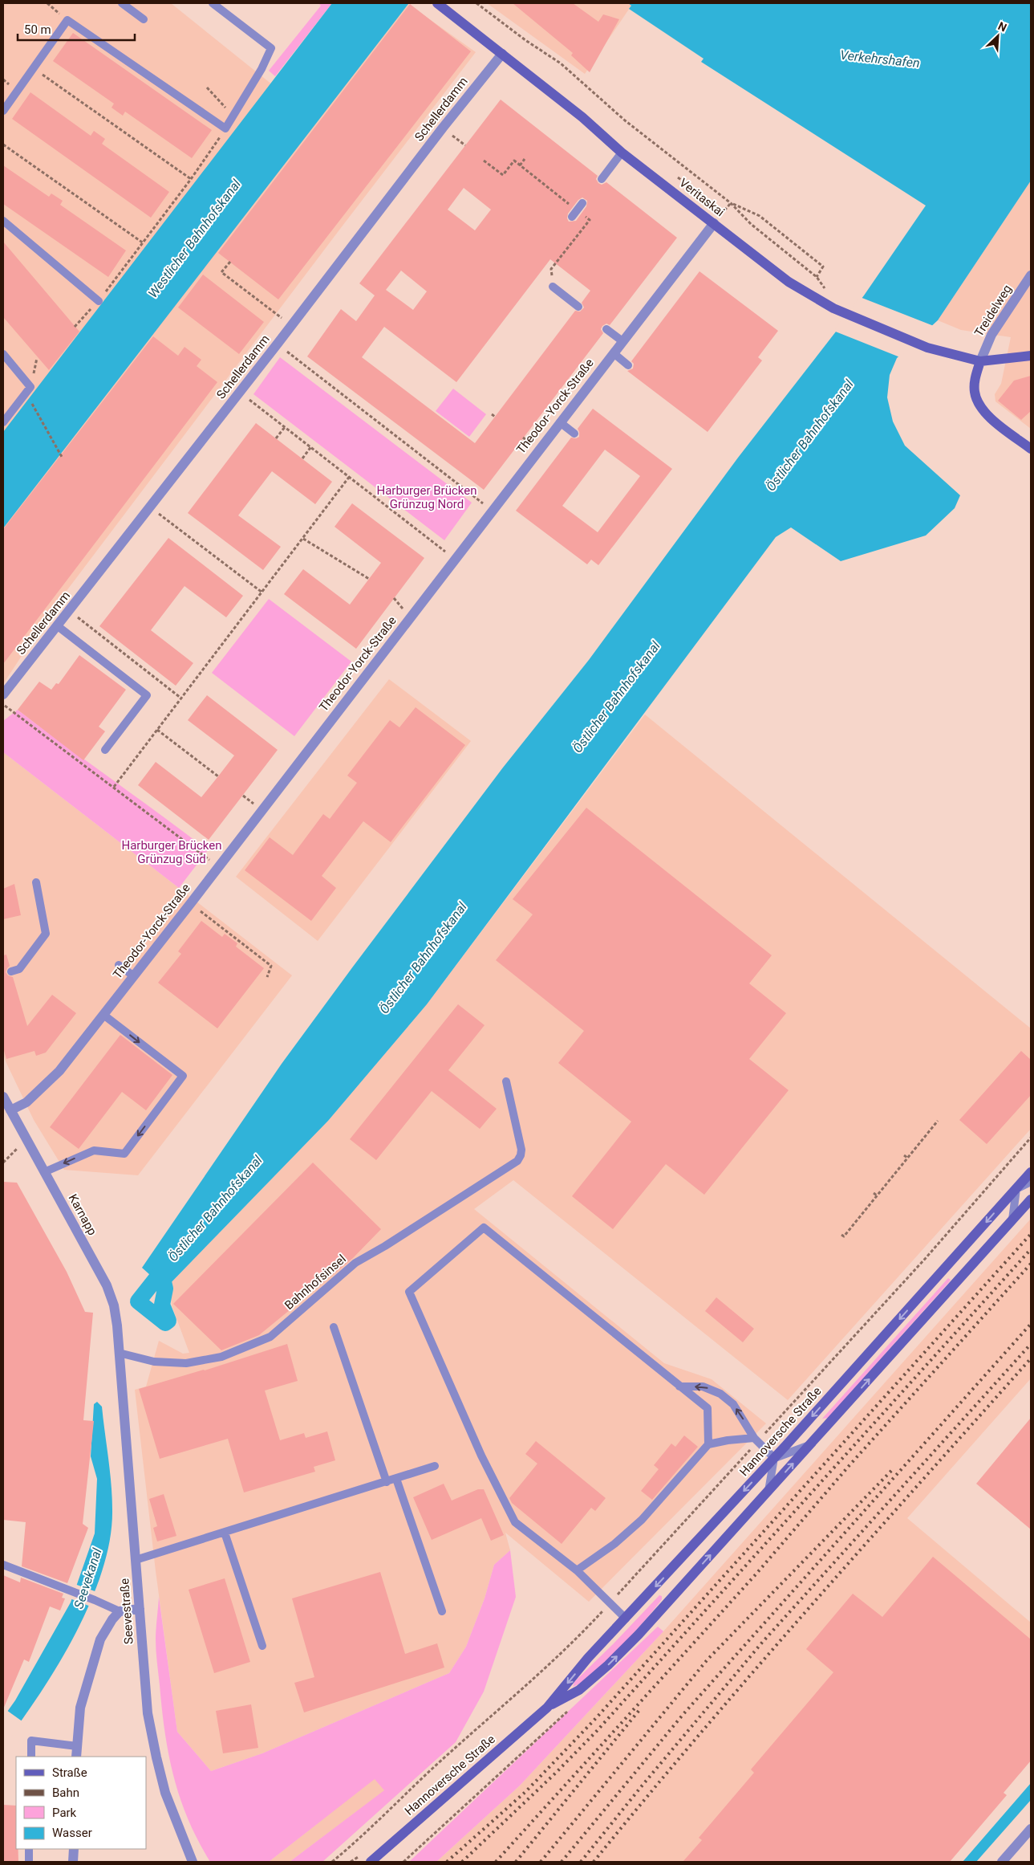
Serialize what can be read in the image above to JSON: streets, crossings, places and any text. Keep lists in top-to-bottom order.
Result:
{
  "streets": {
    "main road": ["Veritaskai", "Hannoversche Straße"],
    "street": [
      "Schellerdamm",
      "Treidelweg",
      "Theodor-Yorck-Straße",
      "Karnapp",
      "Seevestraße"
    ],
    "lane": ["Bahnhofsinsel"]
  },
  "crossings": [
    ["Schellerdamm", "Veritaskai"],
    ["Veritaskai", "Treidelweg"],
    ["Veritaskai", "Theodor-Yorck-Straße"],
    ["Theodor-Yorck-Straße", "Karnapp"],
    ["Karnapp", "Bahnhofsinsel"],
    ["Karnapp", "Seevestraße"],
    ["Bahnhofsinsel", "Seevestraße"]
  ],
  "water": [
    "Verkehrshafen",
    "Westlicher Bahnhofskanal",
    "Östlicher Bahnhofskanal",
    "Seevekanal"
  ],
  "parks": ["Harburger Brücken Grünzug Nord", "Harburger Brücken Grünzug Süd"],
  "legend": [
    "Straße",
    "Bahn",
    "Park",
    "Wasser"
  ],
  "scale_bar": "50 m",
  "north": "top right"
}
